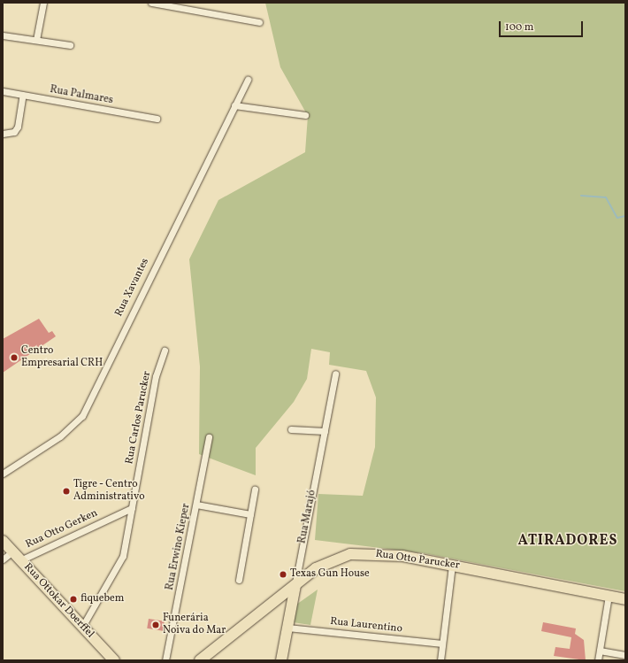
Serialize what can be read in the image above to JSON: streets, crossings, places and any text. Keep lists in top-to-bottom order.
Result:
{
  "streets": {
    "main road": ["Rua Marajó", "Rua Otto Parucker", "Rua Ottokar Doerffel"],
    "street": [
      "Rua Palmares",
      "Rua Xavantes",
      "Rua Carlos Parucker",
      "Rua Otto Gerken",
      "Rua Erwino Kieper",
      "Rua Laurentino"
    ]
  },
  "crossings": [
    ["Rua Carlos Parucker", "Rua Otto Gerken"],
    ["Rua Carlos Parucker", "Rua Ottokar Doerffel"],
    ["Rua Marajó", "Rua Otto Parucker"],
    ["Rua Marajó", "Rua Laurentino"],
    ["Rua Otto Gerken", "Rua Ottokar Doerffel"]
  ],
  "districts": ["ATIRADORES"],
  "places": [
    "Centro Empresarial CRH",
    "Tigre - Centro Administrativo",
    "Texas Gun House",
    "fiquebem",
    "Funerária Noiva do Mar"
  ],
  "scale_bar": "100 m"
}
